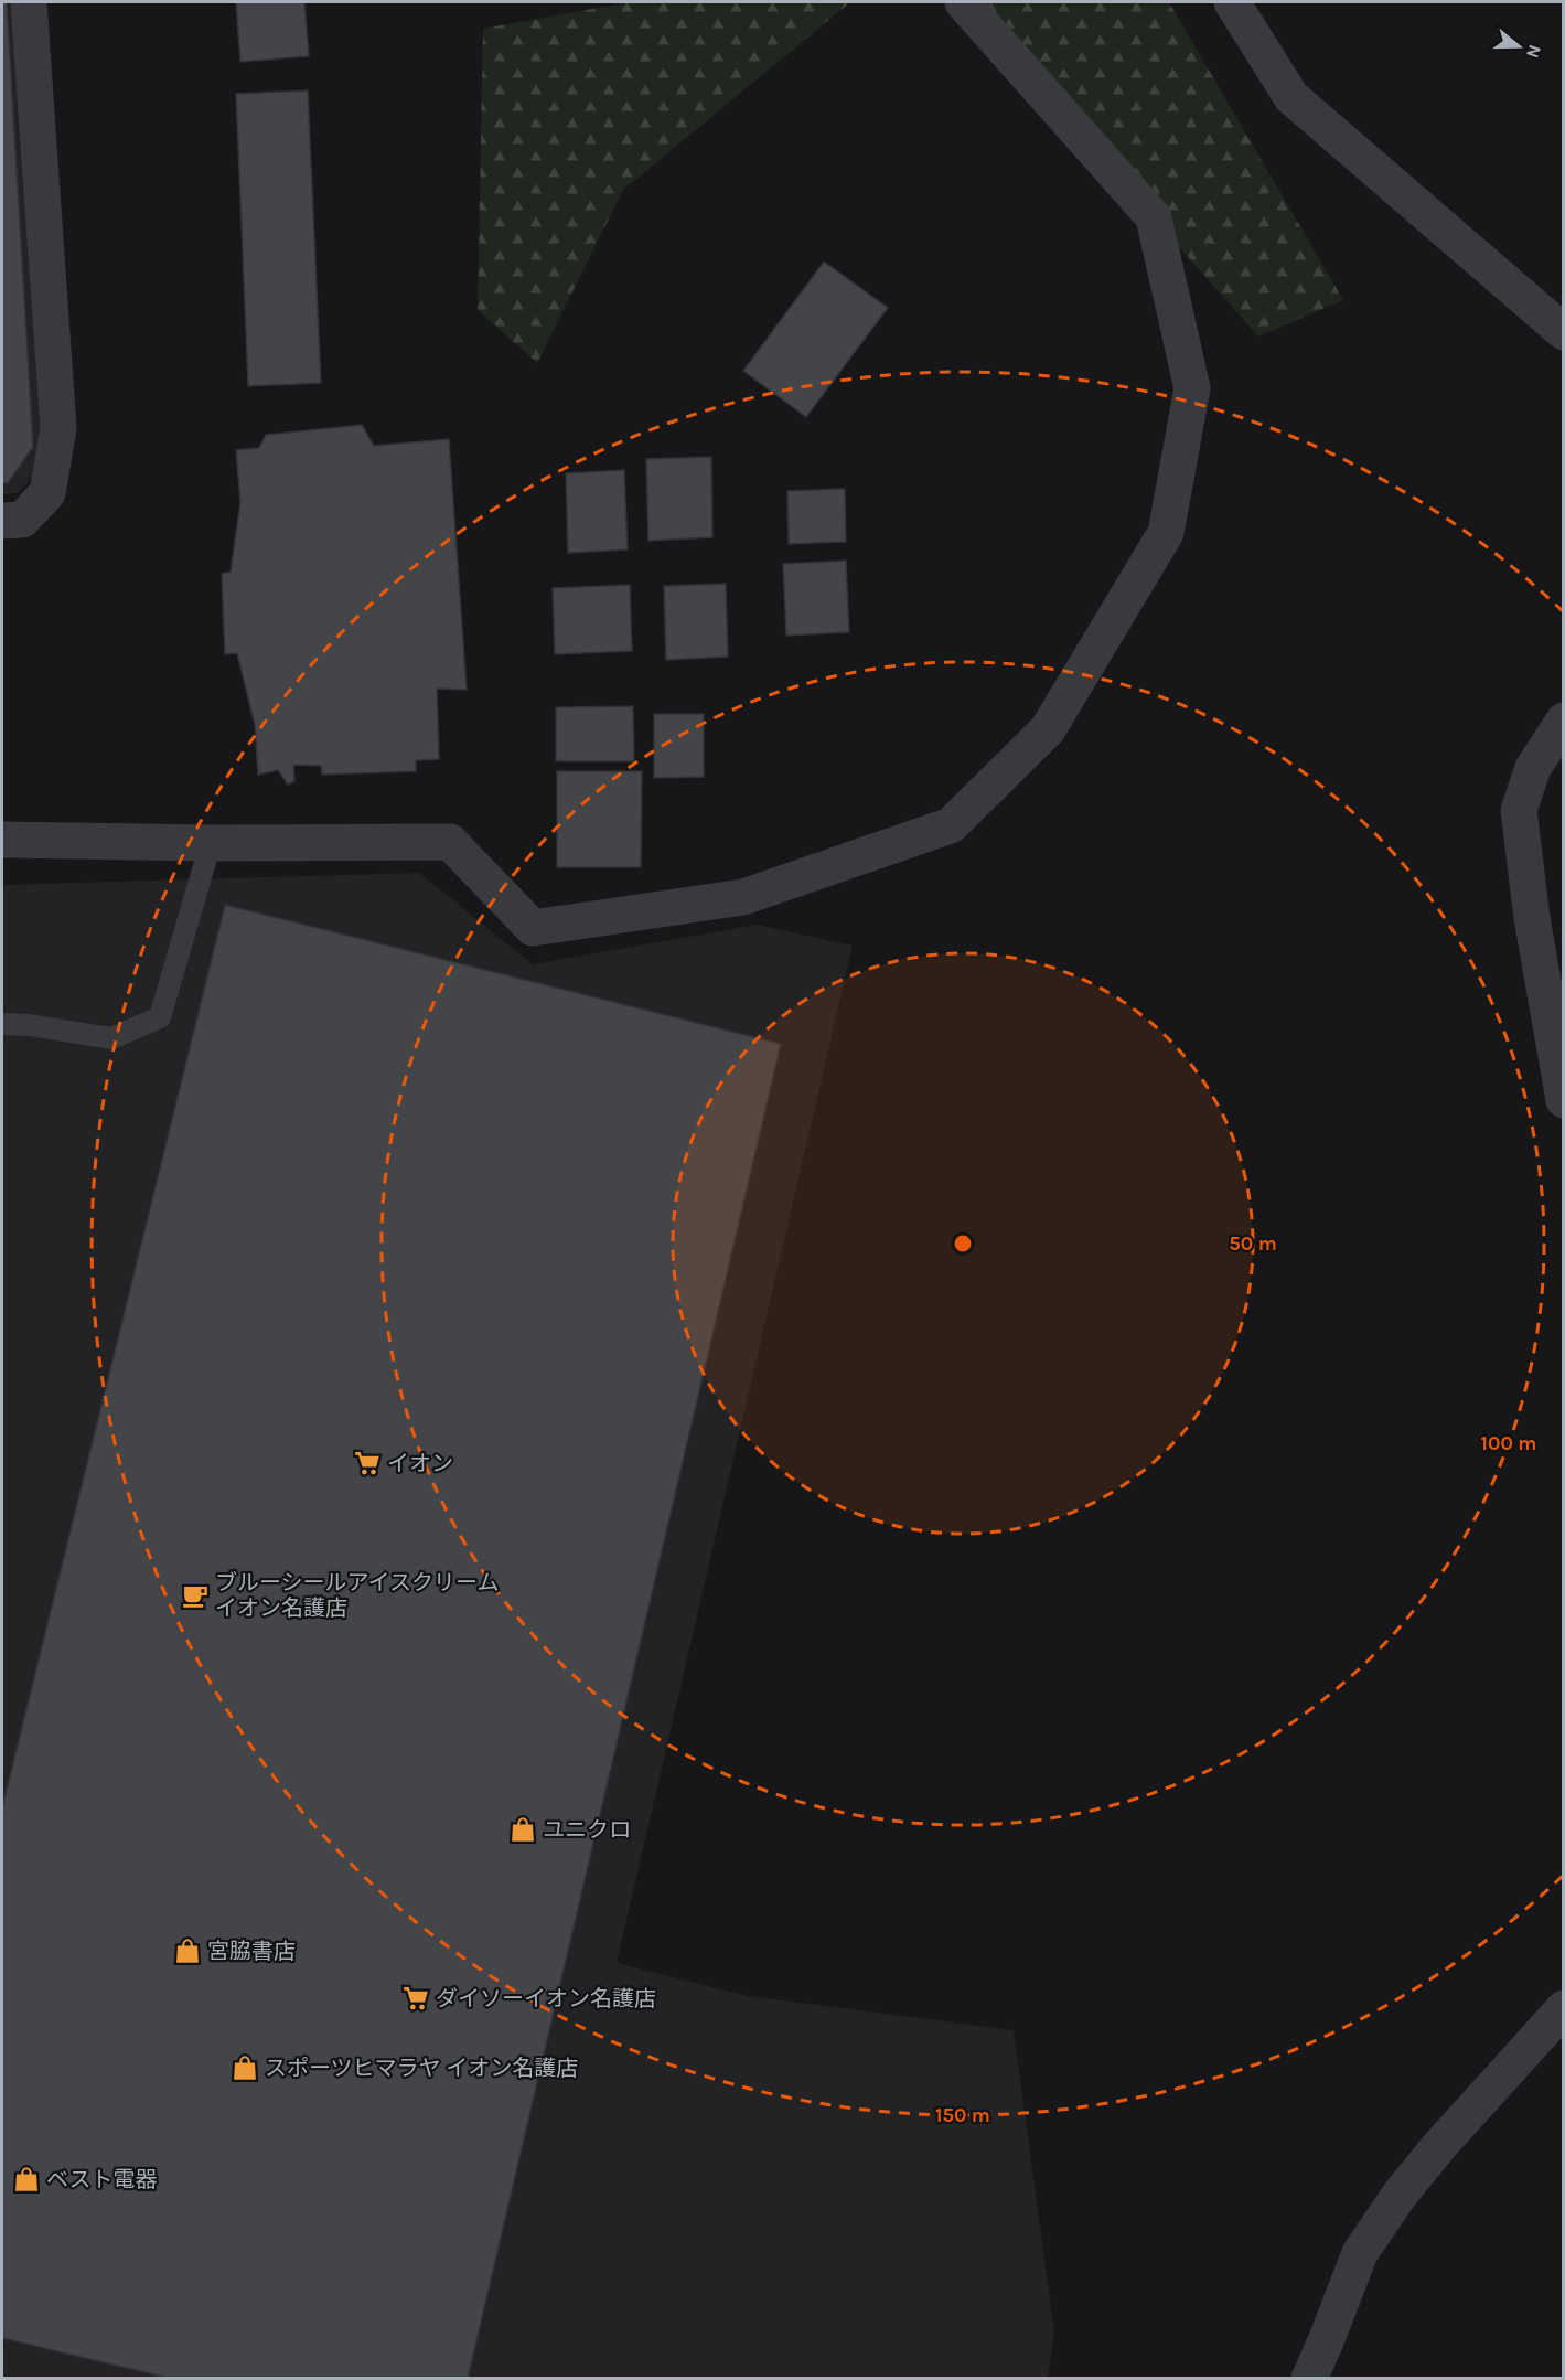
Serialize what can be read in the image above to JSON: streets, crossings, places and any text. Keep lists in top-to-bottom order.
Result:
{
  "places": {
    "supermarket": ["イオン", "ダイソーイオン名護店"],
    "cafe": ["ブルーシールアイスクリーム イオン名護店"],
    "shop": [
      "ユニクロ",
      "宮脇書店",
      "スポーツヒマラヤ イオン名護店",
      "ベスト電器"
    ]
  },
  "north": "right",
  "rings": ["50 m", "100 m", "150 m"]
}
